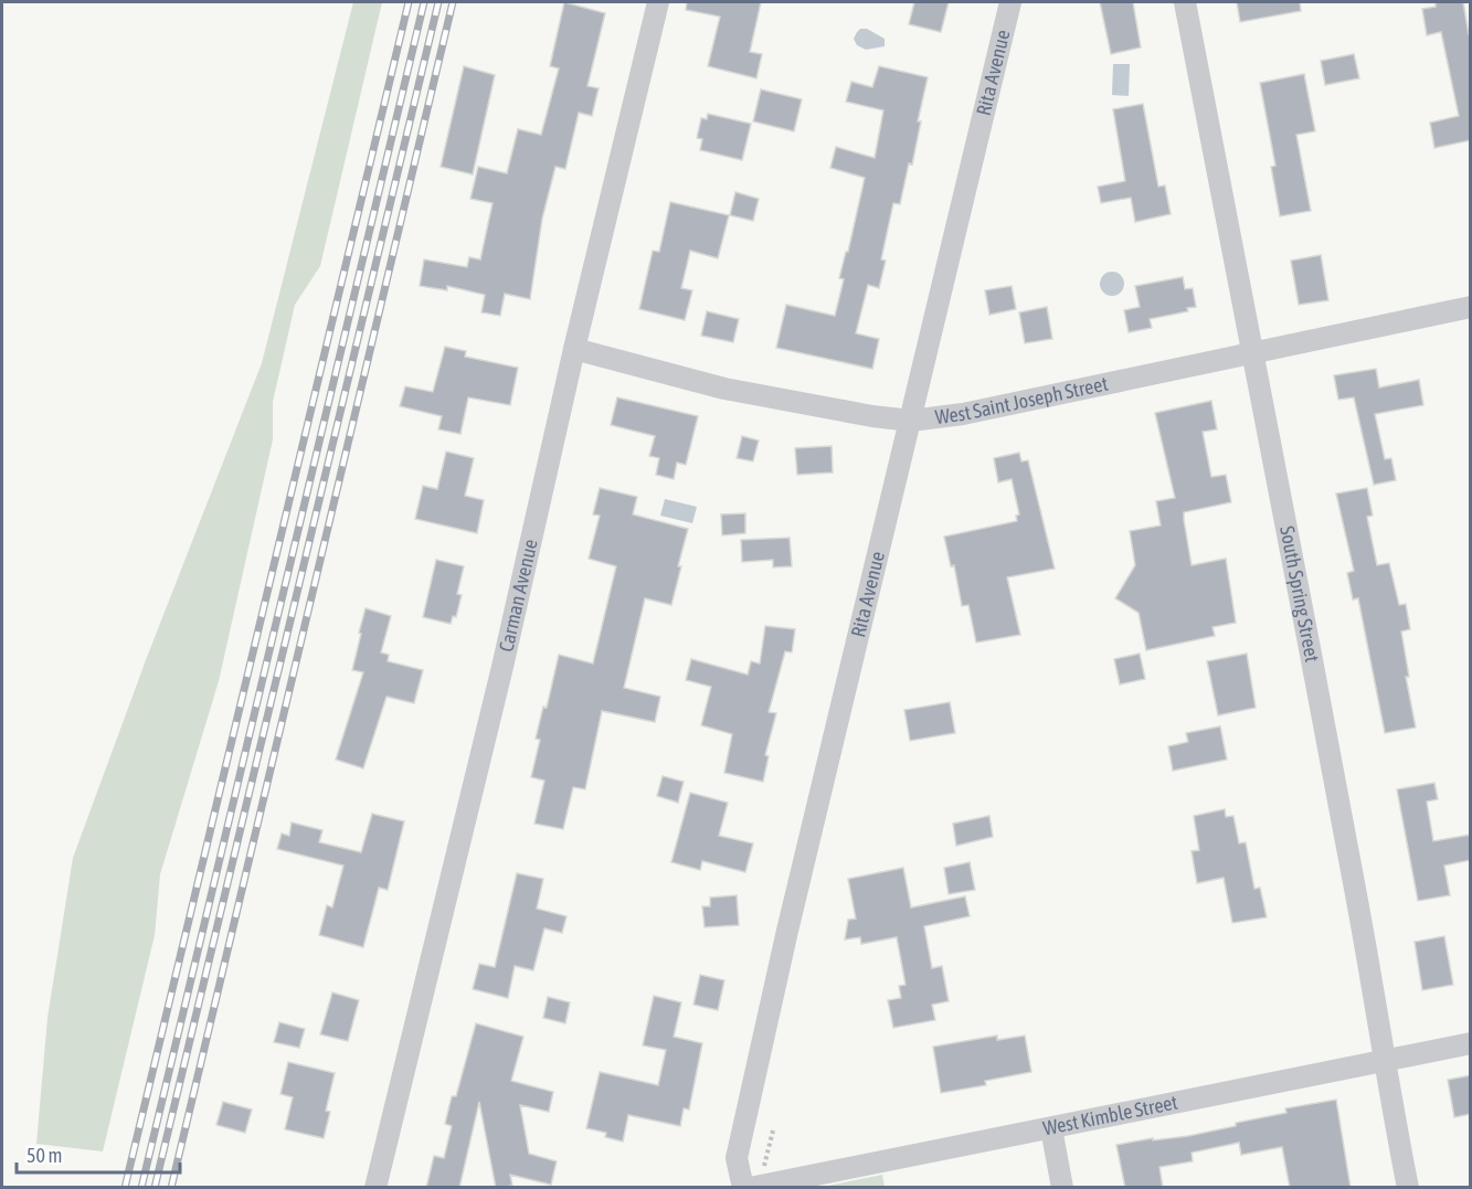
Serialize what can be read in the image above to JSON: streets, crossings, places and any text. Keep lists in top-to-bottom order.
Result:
{
  "streets": {
    "street": [
      "Rita Avenue",
      "West Saint Joseph Street",
      "South Spring Street",
      "Carman Avenue",
      "West Kimble Street"
    ]
  },
  "crossings": [
    ["Rita Avenue", "West Saint Joseph Street"],
    ["West Saint Joseph Street", "South Spring Street"],
    ["West Saint Joseph Street", "Carman Avenue"],
    ["South Spring Street", "West Kimble Street"]
  ],
  "scale_bar": "50 m"
}
